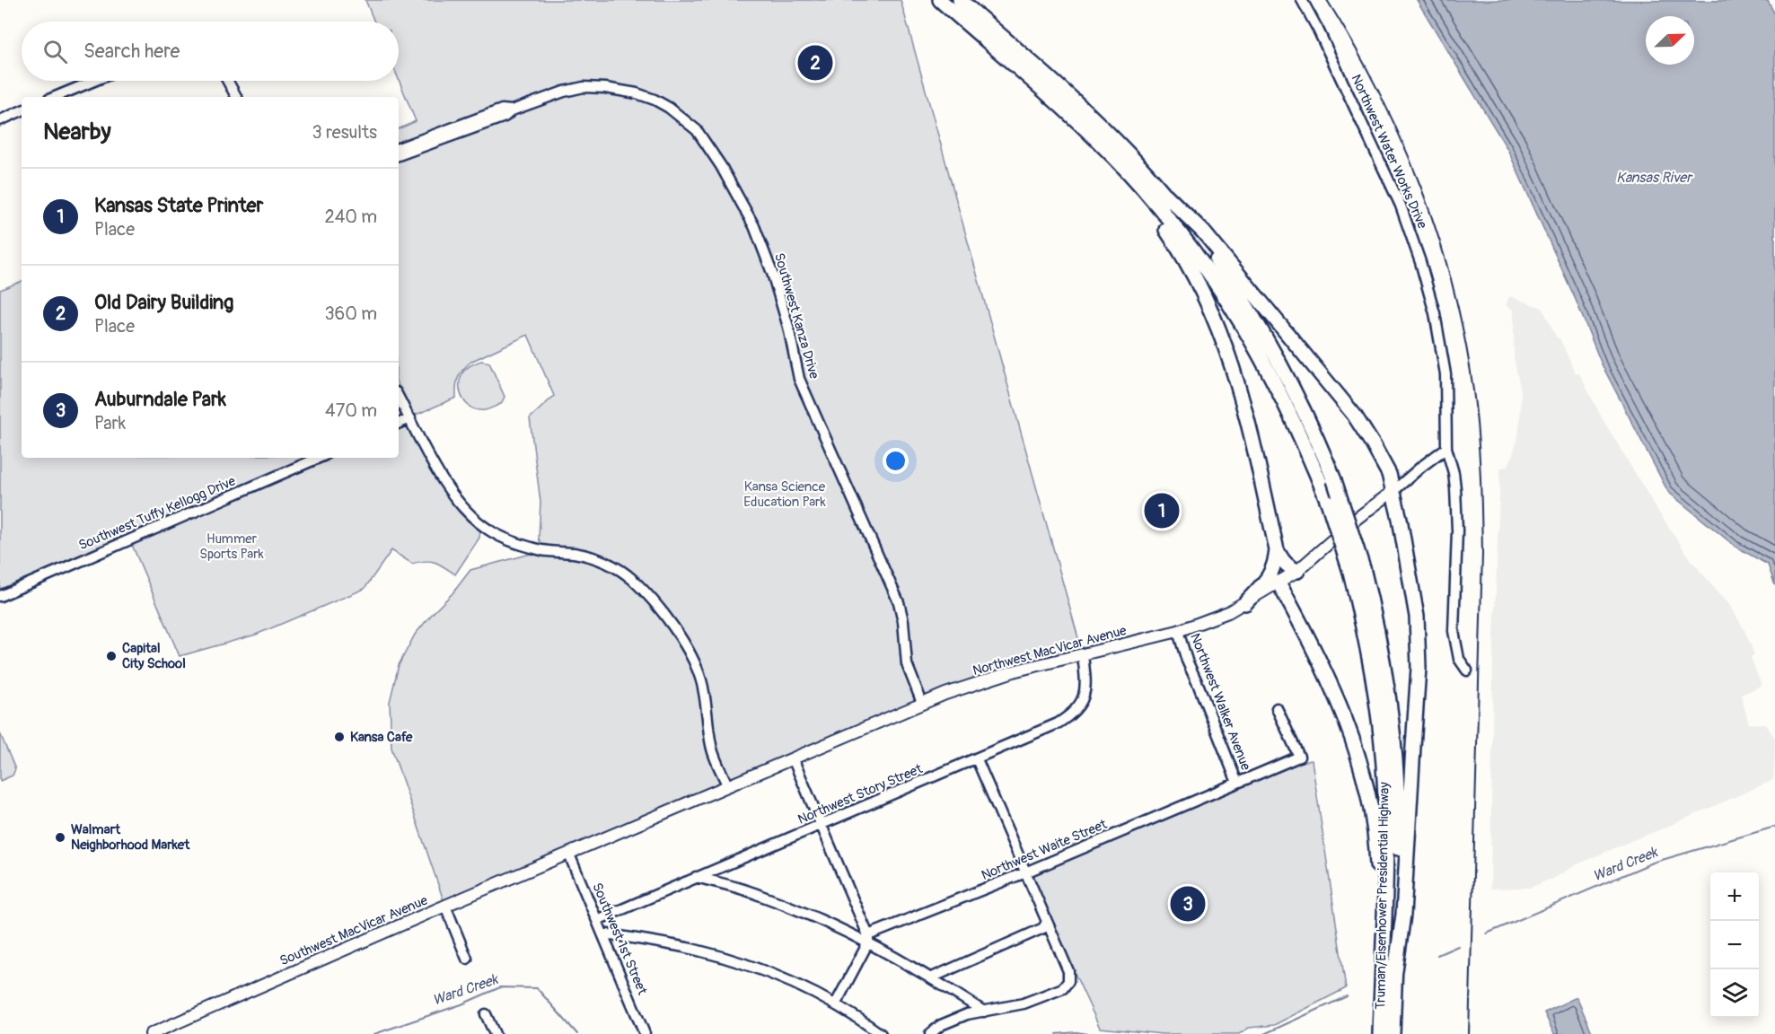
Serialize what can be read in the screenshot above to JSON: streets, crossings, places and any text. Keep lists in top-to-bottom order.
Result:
{
  "streets": {
    "highway": ["Truman/Eisenhower Presidential Highway"],
    "main road": ["Northwest MacVicar Avenue", "Southwest MacVicar Avenue"],
    "street": [
      "Northwest Water Works Drive",
      "Southwest Kanza Drive",
      "Southwest Tuffy Kellogg Drive",
      "Northwest Walker Avenue",
      "Northwest Story Street",
      "Northwest Waite Street",
      "Southwest 1st Street"
    ]
  },
  "crossings": [
    ["Northwest Water Works Drive", "Northwest MacVicar Avenue"],
    ["Southwest Kanza Drive", "Northwest MacVicar Avenue"],
    ["Northwest MacVicar Avenue", "Northwest Walker Avenue"],
    ["Northwest MacVicar Avenue", "Northwest Story Street"],
    ["Northwest MacVicar Avenue", "Southwest MacVicar Avenue"],
    ["Northwest MacVicar Avenue", "Southwest 1st Street"],
    ["Northwest Walker Avenue", "Northwest Waite Street"],
    ["Northwest Story Street", "Southwest 1st Street"],
    ["Southwest MacVicar Avenue", "Southwest 1st Street"]
  ],
  "water": ["Kansas River", "Ward Creek"],
  "parks": ["Kansa Science Education Park", "Hummer Sports Park"],
  "places": ["Capital City School", "Kansa Cafe", "Walmart Neighborhood Market"],
  "north": "top right",
  "page": {
    "search": "Search here",
    "pins": ["2", "1", "3"],
    "heading": ["Nearby", "3 results"],
    "list": [
      {
        "mark": "1",
        "name": "Kansas State Printer",
        "note": "Place",
        "value": "240 m"
      },
      {
        "mark": "2",
        "name": "Old Dairy Building",
        "note": "Place",
        "value": "360 m"
      },
      {
        "mark": "3",
        "name": "Auburndale Park",
        "note": "Park",
        "value": "470 m"
      }
    ],
    "map_buttons": ["+", "−"]
  }
}
